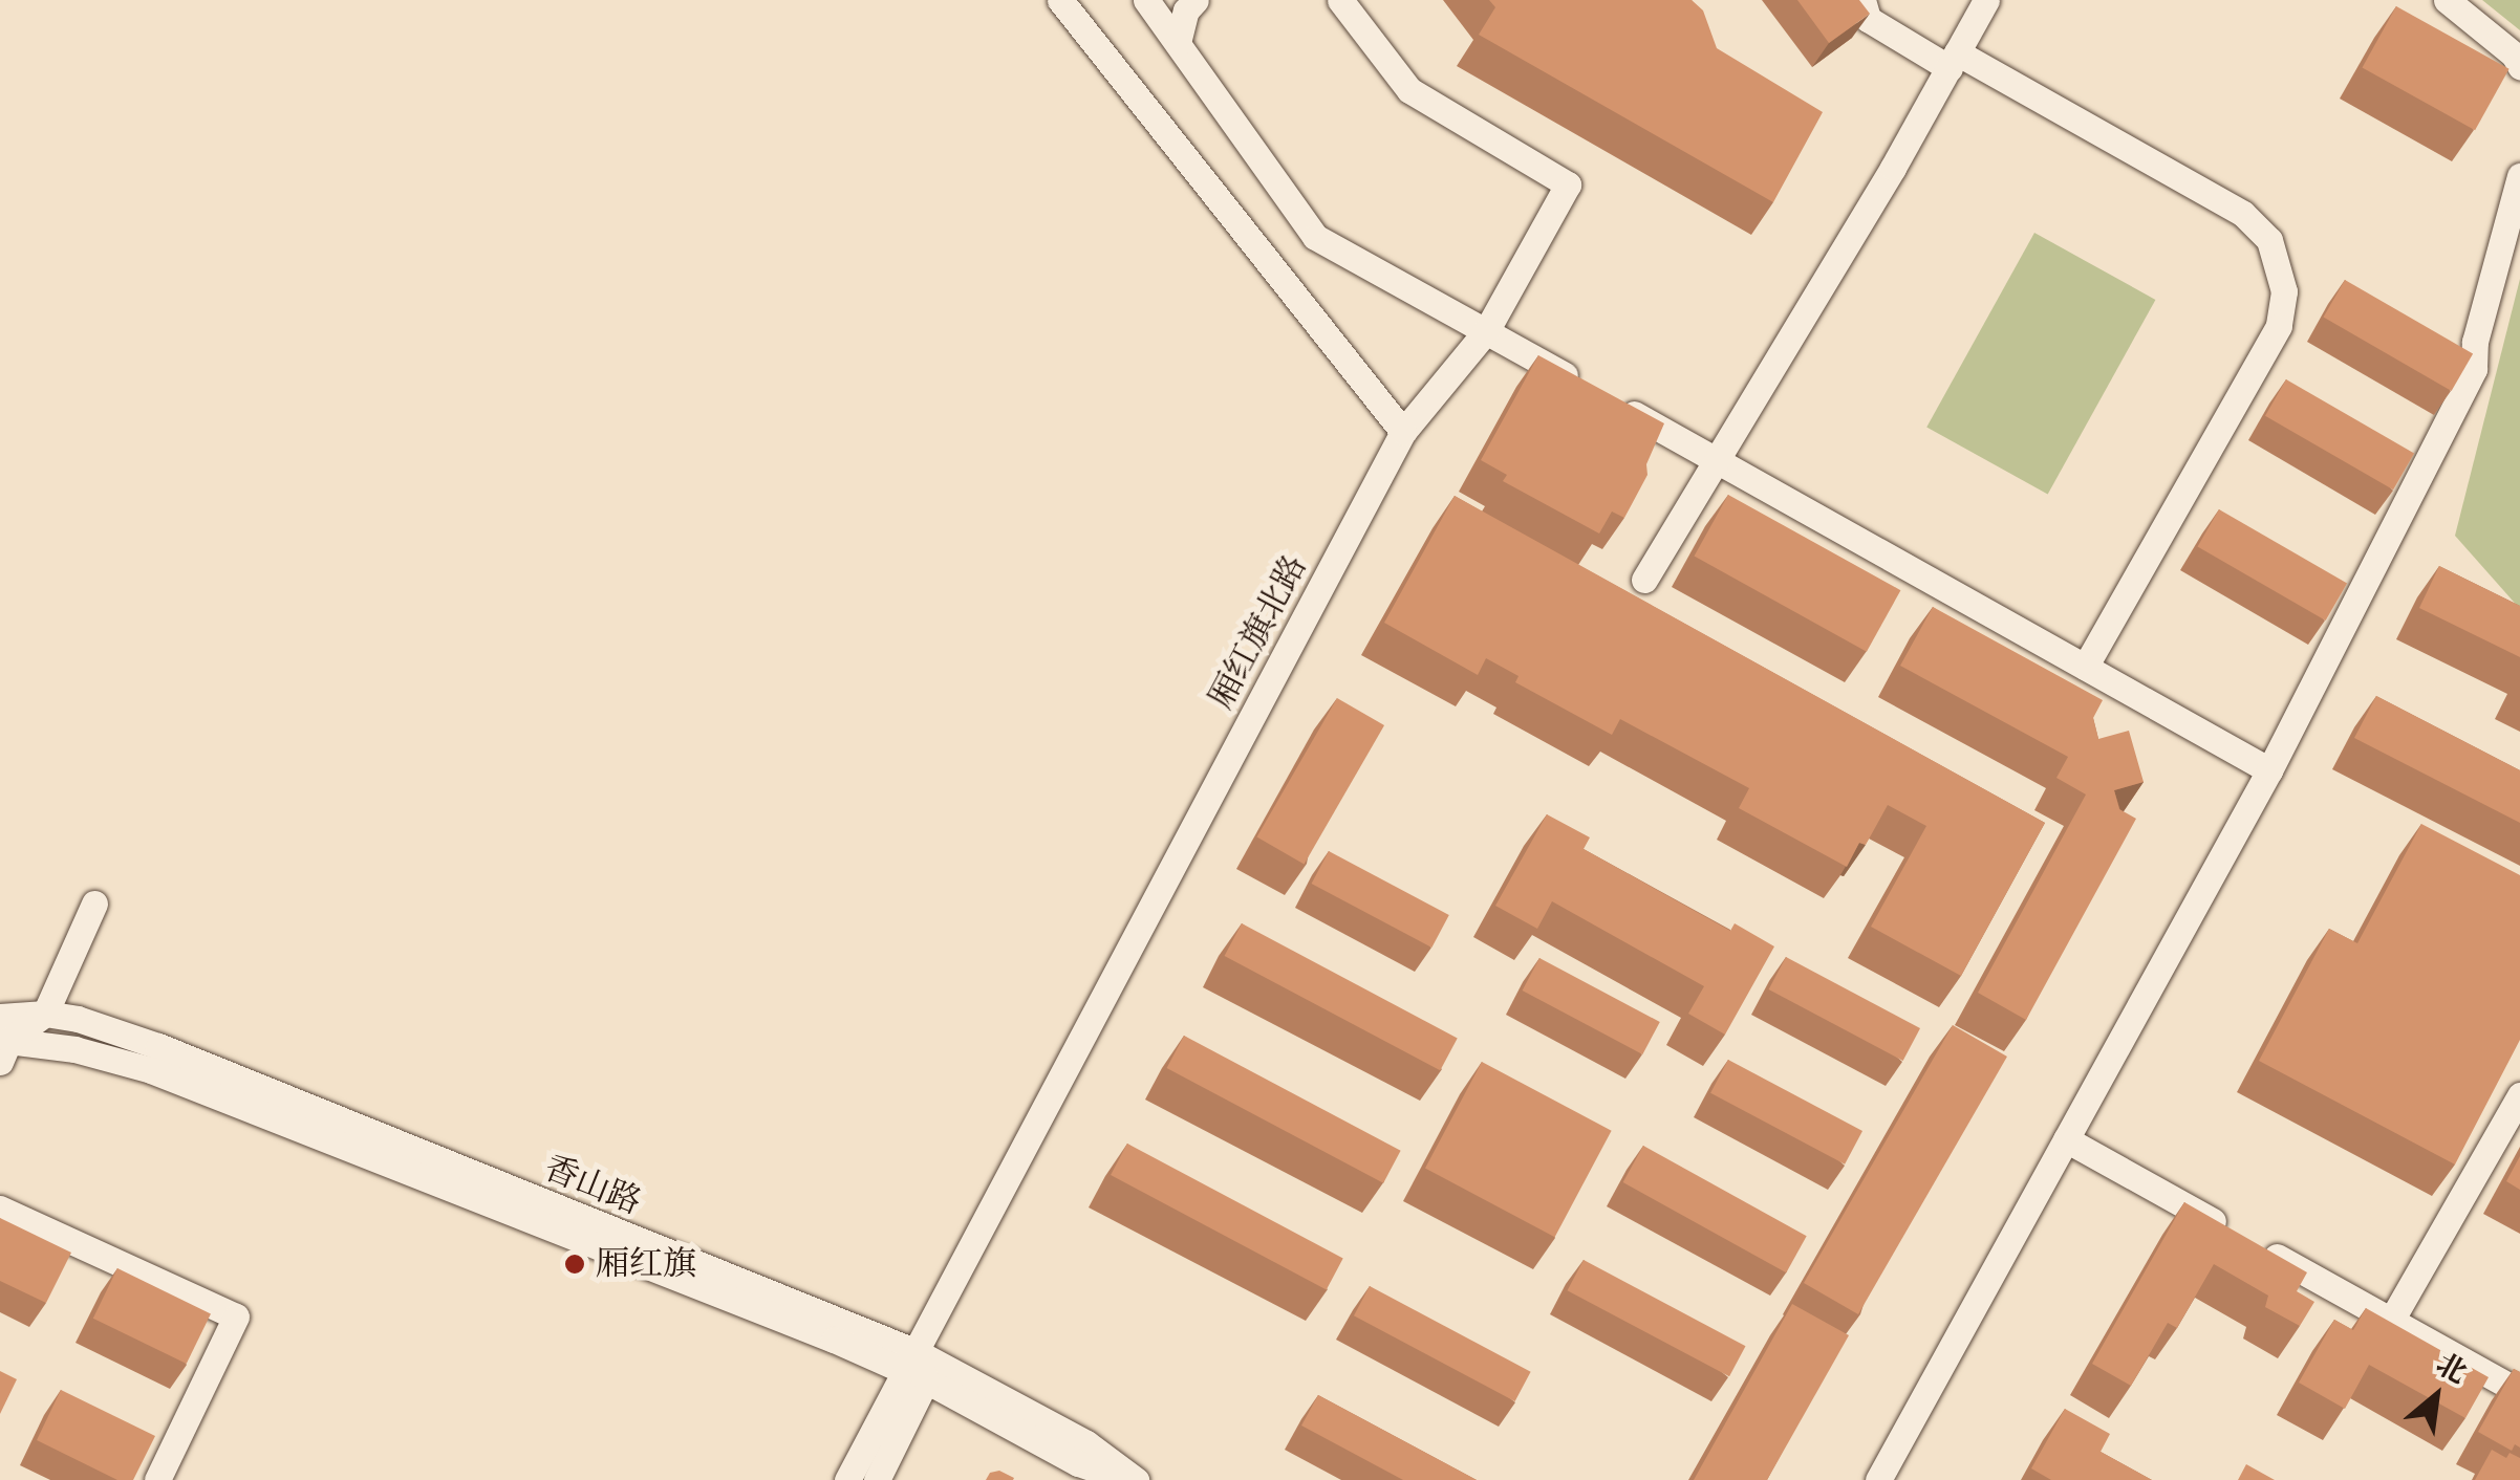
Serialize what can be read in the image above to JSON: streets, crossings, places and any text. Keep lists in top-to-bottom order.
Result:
{
  "streets": {
    "street": ["厢红旗北路", "香山路"]
  },
  "crossings": [
    ["厢红旗北路", "香山路"]
  ],
  "places": ["厢红旗"],
  "north": "top right"
}
